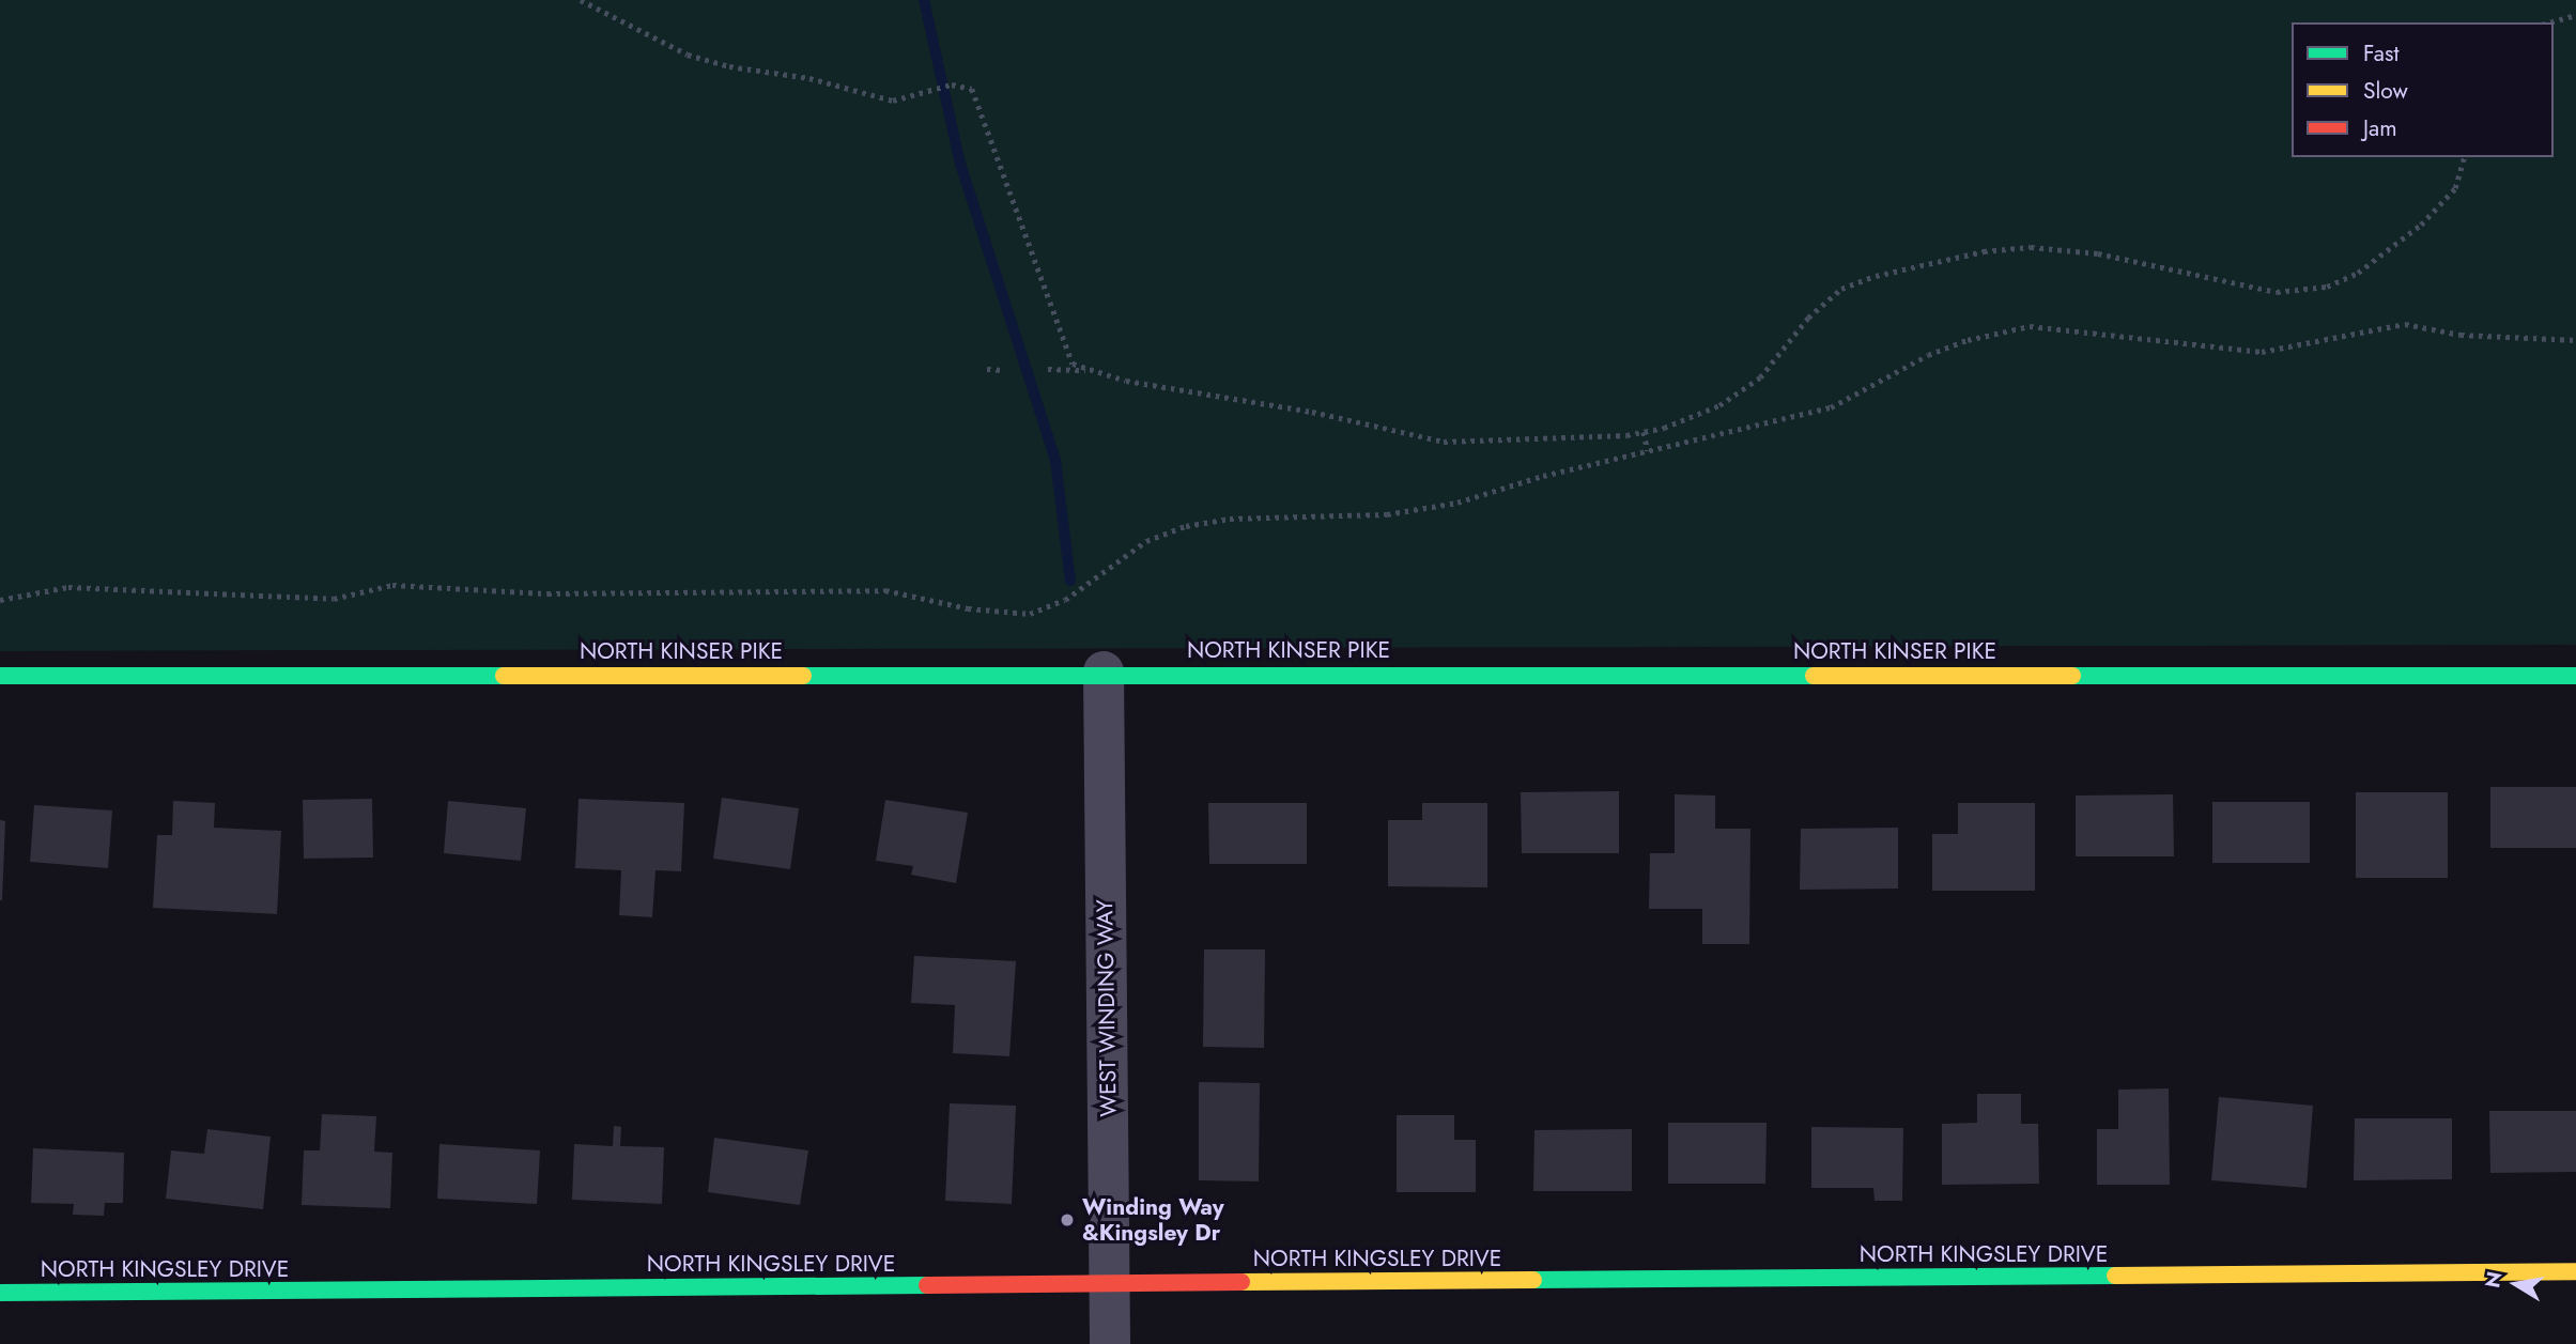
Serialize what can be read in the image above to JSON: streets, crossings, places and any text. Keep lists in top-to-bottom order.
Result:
{
  "streets": {
    "street": ["NORTH KINSER PIKE", "WEST WINDING WAY", "NORTH KINGSLEY DRIVE"]
  },
  "crossings": [
    ["NORTH KINSER PIKE", "WEST WINDING WAY"],
    ["WEST WINDING WAY", "NORTH KINGSLEY DRIVE"]
  ],
  "places": ["Winding Way &Kingsley Dr"],
  "legend": ["Fast", "Slow", "Jam"],
  "north": "left"
}
